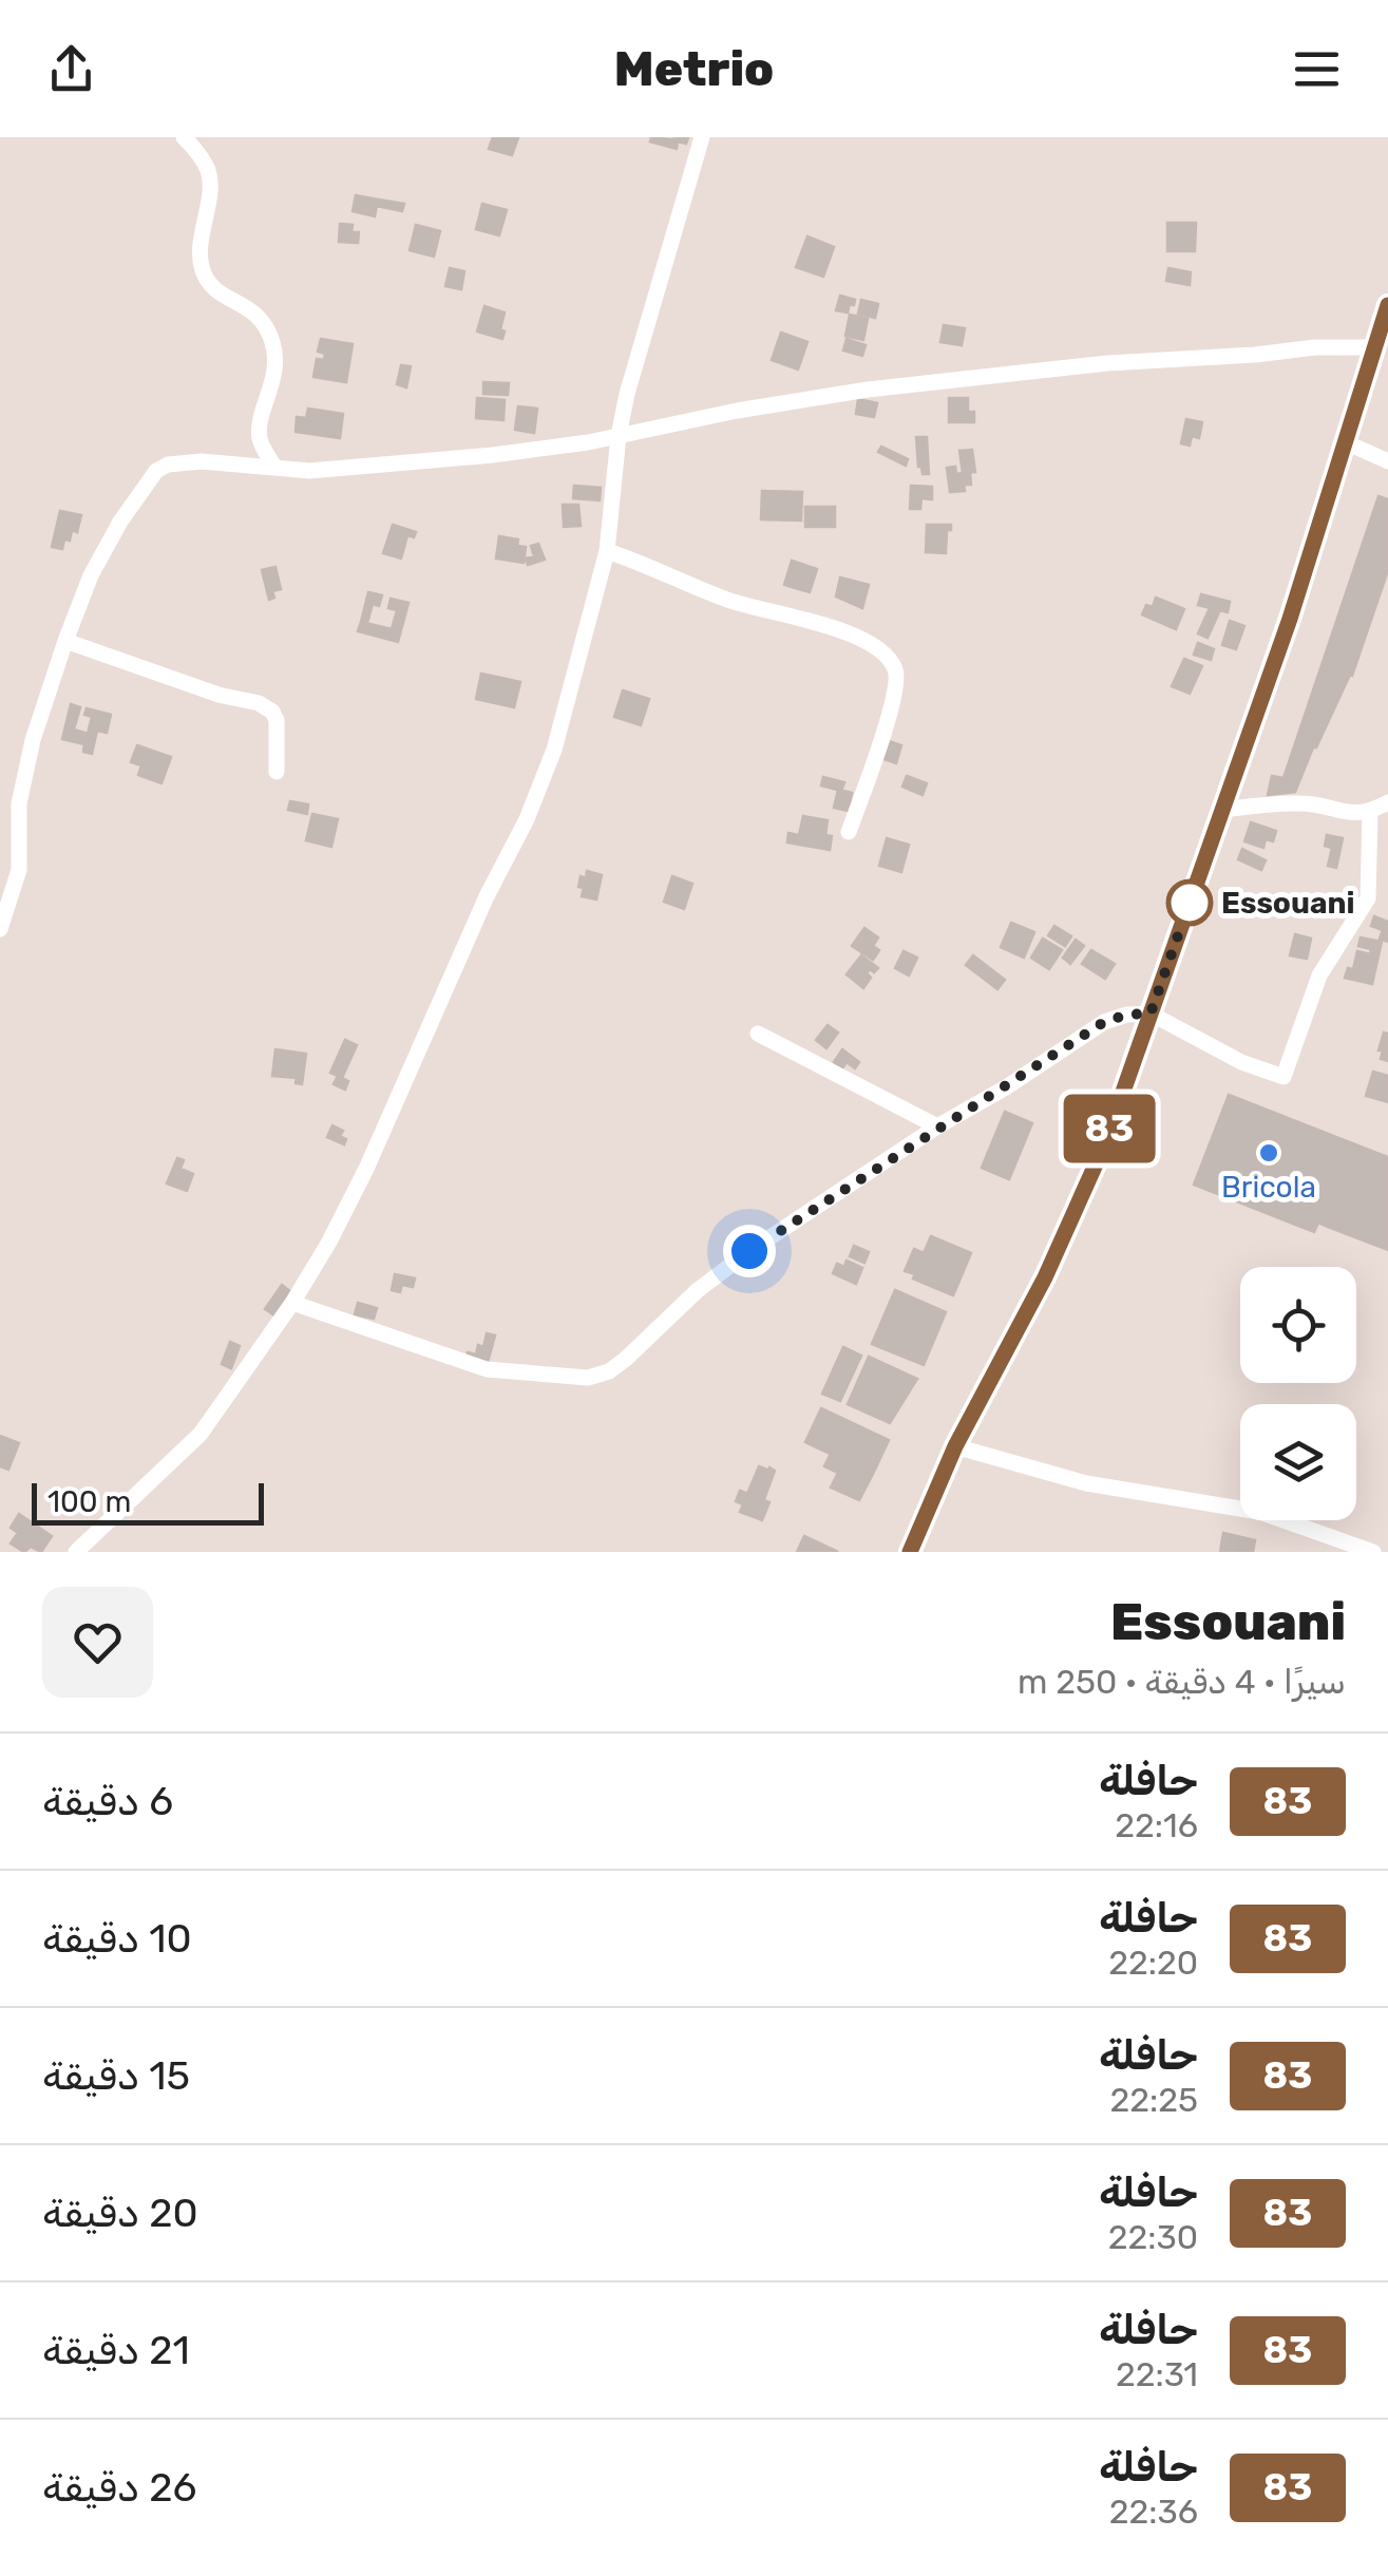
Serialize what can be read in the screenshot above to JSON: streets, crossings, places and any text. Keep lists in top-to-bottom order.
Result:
{
  "places": ["Essouani", "Bricola"],
  "lines": ["bus line 83"],
  "scale_bar": "100 m",
  "page": {
    "header": "Metrio",
    "on_map": "83",
    "scale": "100 m",
    "heading": ["Essouani", "سيرًا · 4 دقيقة · 250 m"],
    "list": [
      {
        "mark": "83",
        "name": "حافلة",
        "note": "22:16",
        "value": "6 دقيقة"
      },
      {
        "mark": "83",
        "name": "حافلة",
        "note": "22:20",
        "value": "10 دقيقة"
      },
      {
        "mark": "83",
        "name": "حافلة",
        "note": "22:25",
        "value": "15 دقيقة"
      },
      {
        "mark": "83",
        "name": "حافلة",
        "note": "22:30",
        "value": "20 دقيقة"
      },
      {
        "mark": "83",
        "name": "حافلة",
        "note": "22:31",
        "value": "21 دقيقة"
      },
      {
        "mark": "83",
        "name": "حافلة",
        "note": "22:36",
        "value": "26 دقيقة"
      }
    ]
  }
}
